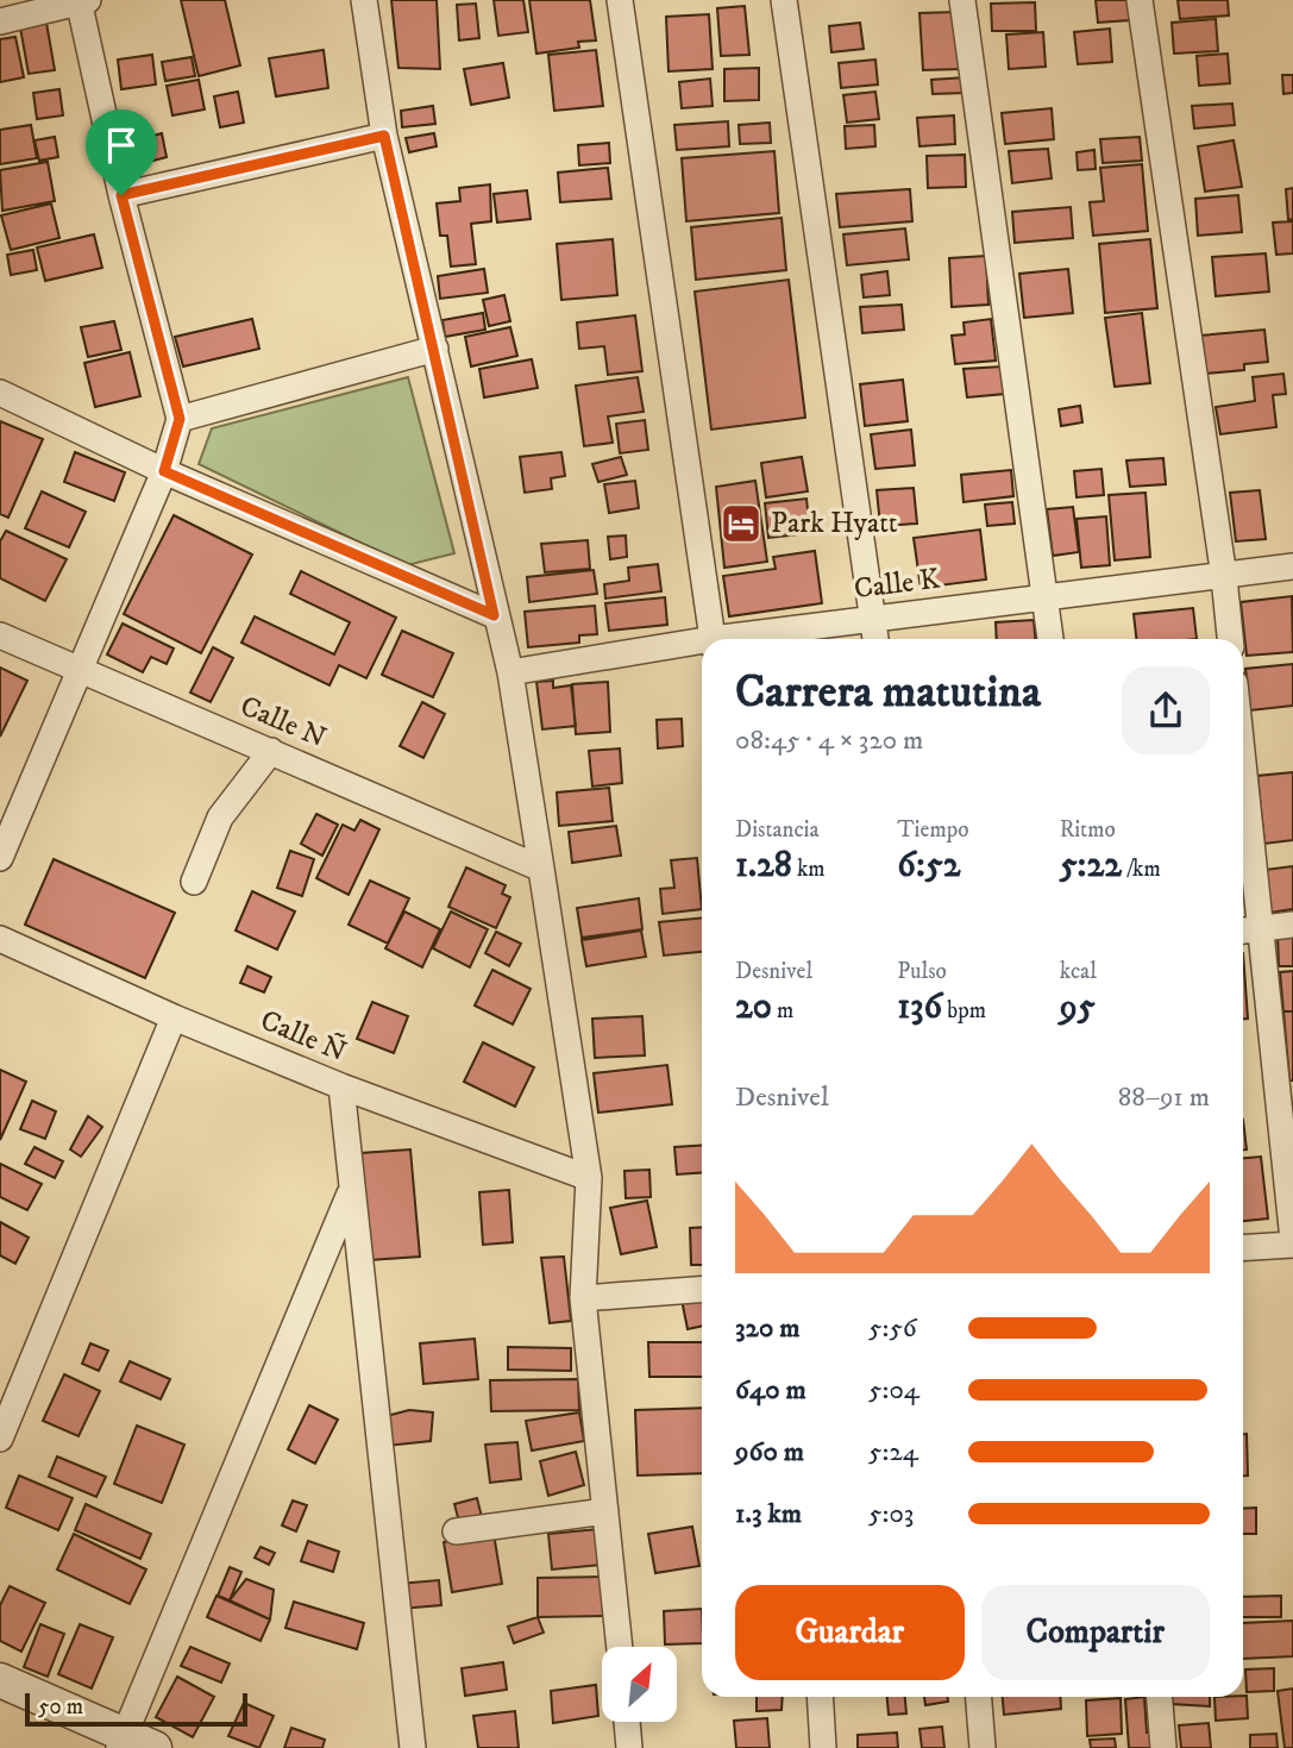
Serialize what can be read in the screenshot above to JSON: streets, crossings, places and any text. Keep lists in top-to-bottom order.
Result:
{
  "streets": {
    "street": ["Calle K", "Calle N", "Calle Ñ"]
  },
  "places": {
    "hotel": ["Park Hyatt"]
  },
  "scale_bar": "50 m",
  "north": "top right",
  "page": {
    "heading": ["Carrera matutina", "08:45 · 4 × 320 m"],
    "stats": [
      ["Distancia", "1.28 km"],
      ["Tiempo", "6:52"],
      ["Ritmo", "5:22 /km"],
      ["Desnivel", "20 m"],
      ["Pulso", "136 bpm"],
      ["kcal", "95"]
    ],
    "chart": ["Desnivel", "88–91 m"],
    "list": [
      {
        "name": "320 m",
        "note": "5:56"
      },
      {
        "name": "640 m",
        "note": "5:04"
      },
      {
        "name": "960 m",
        "note": "5:24"
      },
      {
        "name": "1.3 km",
        "note": "5:03"
      }
    ],
    "buttons": ["Guardar", "Compartir"],
    "scale": "50 m"
  }
}
